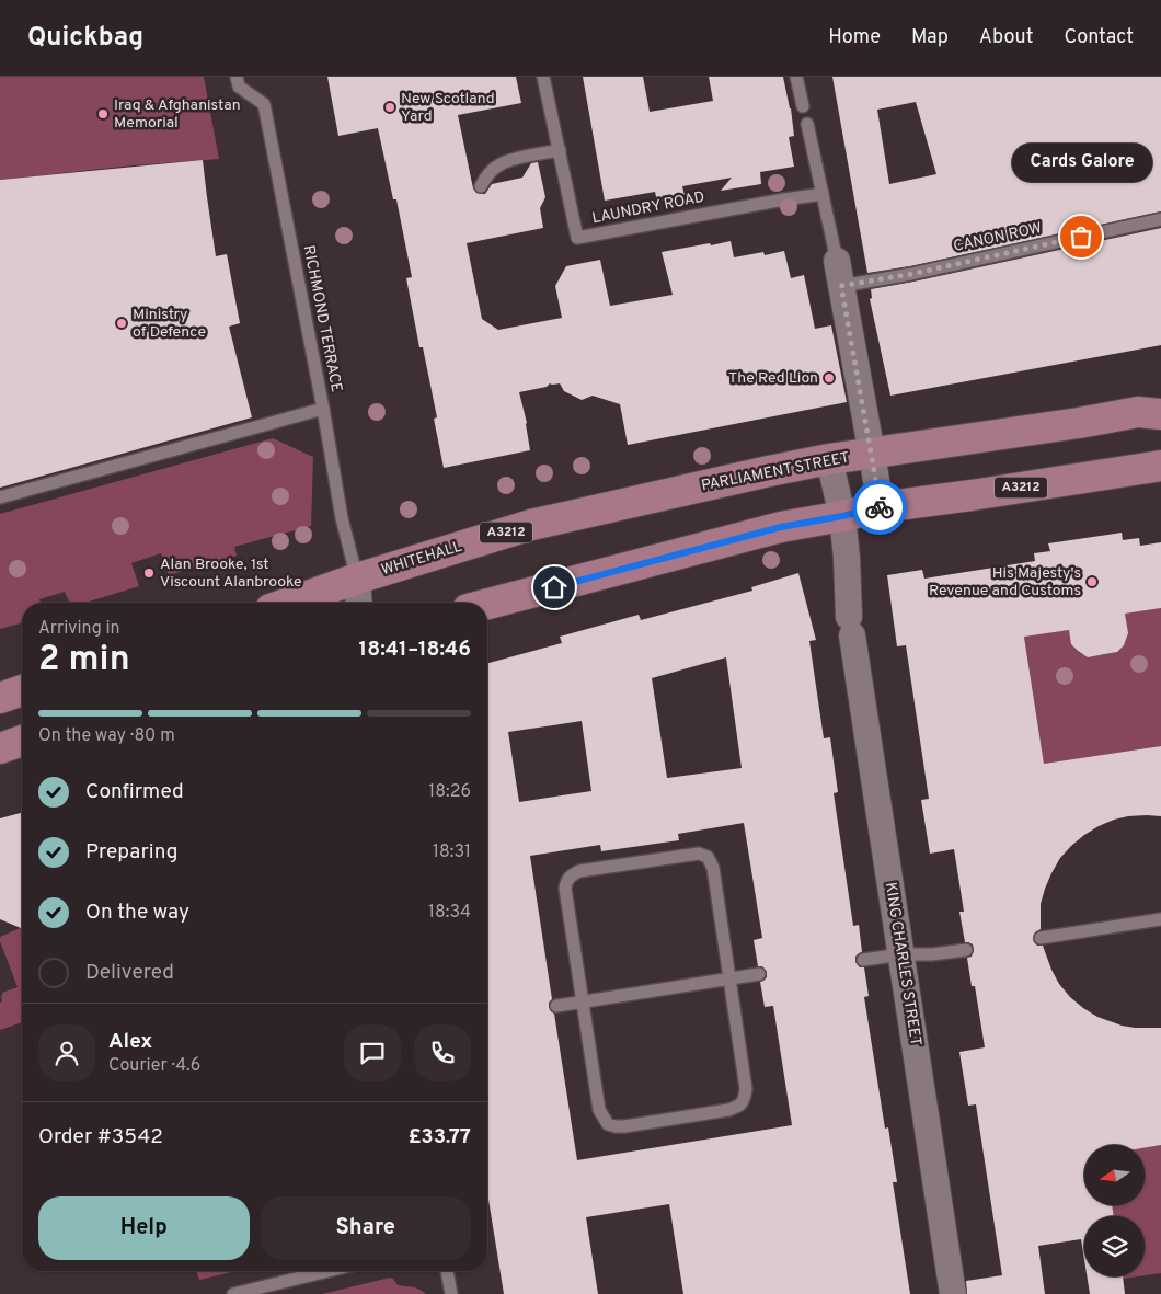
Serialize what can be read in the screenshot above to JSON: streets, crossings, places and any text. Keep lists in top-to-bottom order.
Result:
{
  "streets": {
    "main road": ["PARLIAMENT STREET", "A3212", "WHITEHALL"],
    "street": ["KING CHARLES STREET"],
    "lane": ["LAUNDRY ROAD", "CANON ROW", "RICHMOND TERRACE"]
  },
  "crossings": [
    ["RICHMOND TERRACE", "WHITEHALL"],
    ["PARLIAMENT STREET", "WHITEHALL"],
    ["PARLIAMENT STREET", "KING CHARLES STREET"],
    ["A3212", "KING CHARLES STREET"]
  ],
  "places": [
    "New Scotland Yard",
    "Iraq & Afghanistan Memorial",
    "Cards Galore",
    "Ministry of Defence",
    "The Red Lion",
    "Alan Brooke, 1st Viscount Alanbrooke",
    "His Majesty's Revenue and Customs"
  ],
  "north": "left",
  "page": {
    "header": "Quickbag",
    "nav": [
      "Home",
      "Map",
      "About",
      "Contact"
    ],
    "bubble": "Cards Galore",
    "heading": ["2 min", "Arriving in", "18:41–18:46"],
    "panel": [
      "Alex",
      "Courier · 4.6",
      "Order #3542",
      "£33.77"
    ],
    "bar": "On the way · 80 m",
    "list": [
      ["Confirmed", "18:26"],
      ["Preparing", "18:31"],
      ["On the way", "18:34"],
      "Delivered"
    ],
    "buttons": ["Help", "Share"]
  }
}
